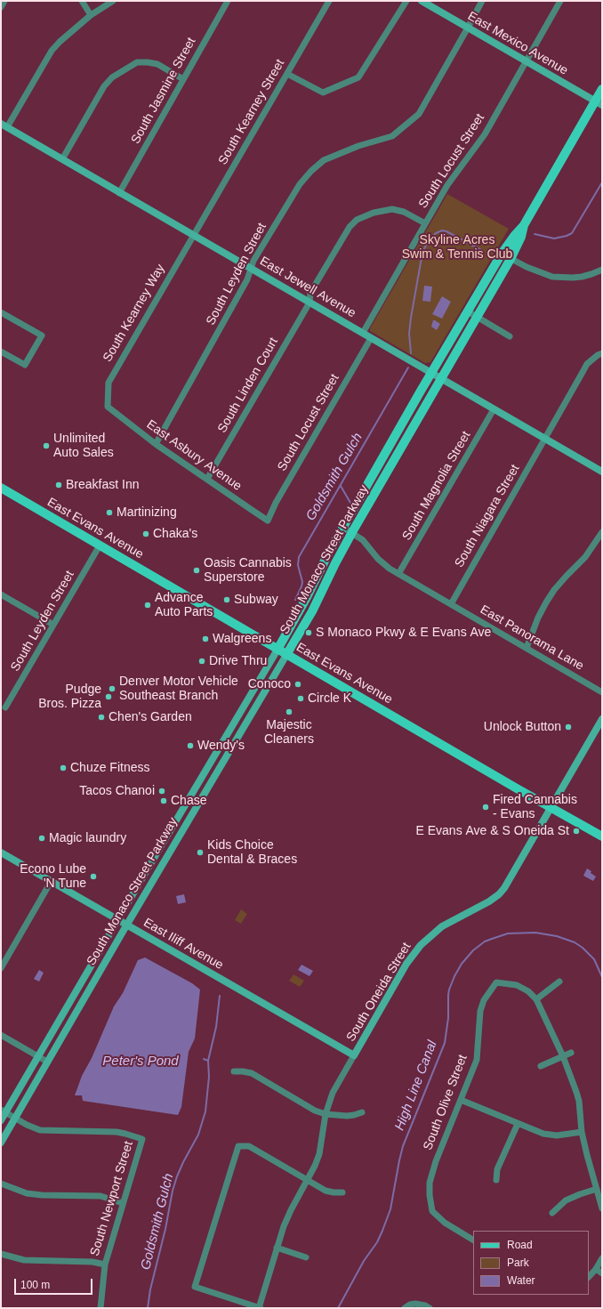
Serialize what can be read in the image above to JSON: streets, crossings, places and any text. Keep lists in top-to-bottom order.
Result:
{
  "streets": {
    "main road": ["East Evans Avenue", "South Monaco Street Parkway"],
    "street": [
      "East Mexico Avenue",
      "South Jasmine Street",
      "South Kearney Street",
      "South Locust Street",
      "South Leyden Street",
      "East Jewell Avenue",
      "South Kearney Way",
      "South Linden Court",
      "East Asbury Avenue",
      "South Magnolia Street",
      "South Niagara Street",
      "East Panorama Lane",
      "East Iliff Avenue",
      "South Oneida Street",
      "South Olive Street",
      "South Newport Street"
    ]
  },
  "crossings": [
    ["East Mexico Avenue", "South Locust Street"],
    ["East Mexico Avenue", "South Leyden Street"],
    ["East Mexico Avenue", "South Monaco Street Parkway"],
    ["South Jasmine Street", "East Jewell Avenue"],
    ["South Kearney Street", "East Jewell Avenue"],
    ["South Kearney Street", "South Kearney Way"],
    ["South Locust Street", "East Jewell Avenue"],
    ["South Locust Street", "South Linden Court"],
    ["South Locust Street", "East Asbury Avenue"],
    ["South Leyden Street", "East Jewell Avenue"],
    ["South Leyden Street", "East Asbury Avenue"],
    ["South Leyden Street", "East Evans Avenue"],
    ["East Jewell Avenue", "South Kearney Way"],
    ["East Jewell Avenue", "South Linden Court"],
    ["East Jewell Avenue", "South Magnolia Street"],
    ["East Jewell Avenue", "South Niagara Street"],
    ["East Jewell Avenue", "South Monaco Street Parkway"],
    ["South Kearney Way", "East Asbury Avenue"],
    ["South Linden Court", "East Asbury Avenue"],
    ["South Niagara Street", "East Panorama Lane"],
    ["East Evans Avenue", "South Monaco Street Parkway"],
    ["East Evans Avenue", "South Oneida Street"],
    ["South Monaco Street Parkway", "East Iliff Avenue"],
    ["South Monaco Street Parkway", "South Newport Street"],
    ["East Iliff Avenue", "South Oneida Street"]
  ],
  "water": ["Goldsmith Gulch", "Peter's Pond", "High Line Canal"],
  "parks": ["Skyline Acres Swim & Tennis Club"],
  "places": [
    "Unlimited Auto Sales",
    "Breakfast Inn",
    "Martinizing",
    "Chaka's",
    "Oasis Cannabis Superstore",
    "Subway",
    "Advance Auto Parts",
    "S Monaco Pkwy & E Evans Ave",
    "Walgreens",
    "Drive Thru",
    "Conoco",
    "Denver Motor Vehicle Southeast Branch",
    "Pudge Bros. Pizza",
    "Circle K",
    "Majestic Cleaners",
    "Chen's Garden",
    "Unlock Button",
    "Wendy's",
    "Chuze Fitness",
    "Tacos Chanoi",
    "Chase",
    "Fired Cannabis - Evans",
    "E Evans Ave & S Oneida St",
    "Magic laundry",
    "Kids Choice Dental & Braces",
    "Econo Lube 'N Tune"
  ],
  "legend": ["Road", "Park", "Water"],
  "scale_bar": "100 m"
}
